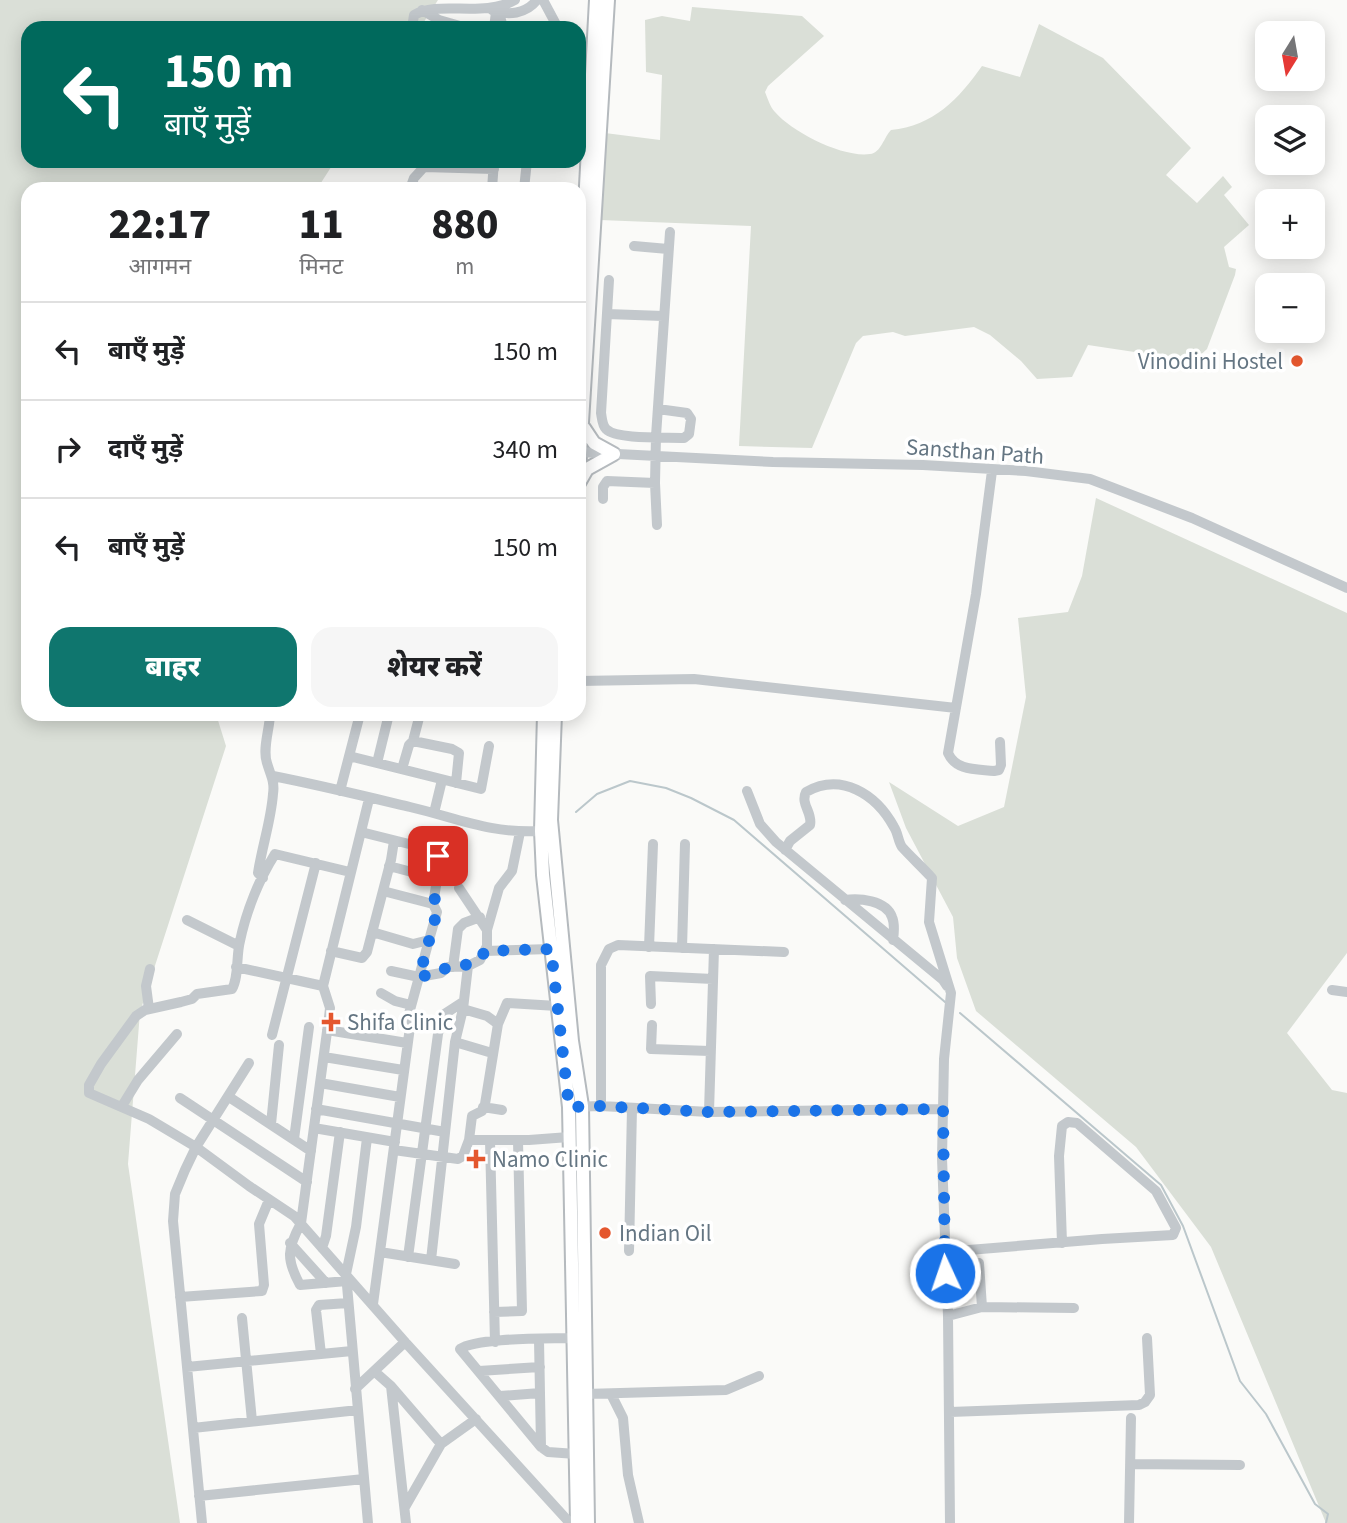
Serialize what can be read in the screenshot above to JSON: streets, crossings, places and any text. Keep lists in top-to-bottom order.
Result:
{
  "streets": {
    "street": ["Sansthan Path"]
  },
  "places": {
    "other": ["Vinodini Hostel", "Indian Oil"],
    "health": ["Shifa Clinic", "Namo Clinic"]
  },
  "north": "bottom",
  "page": {
    "map_buttons": ["+", "−"],
    "turn": ["150 m", "बाएँ मुड़ें"],
    "eta": [
      "22:17",
      "आगमन",
      "11",
      "मिनट",
      "880",
      "m"
    ],
    "list": [
      {
        "name": "बाएँ मुड़ें",
        "value": "150 m"
      },
      {
        "name": "दाएँ मुड़ें",
        "value": "340 m"
      },
      {
        "name": "बाएँ मुड़ें",
        "value": "150 m"
      }
    ],
    "buttons": ["बाहर", "शेयर करें"]
  }
}
